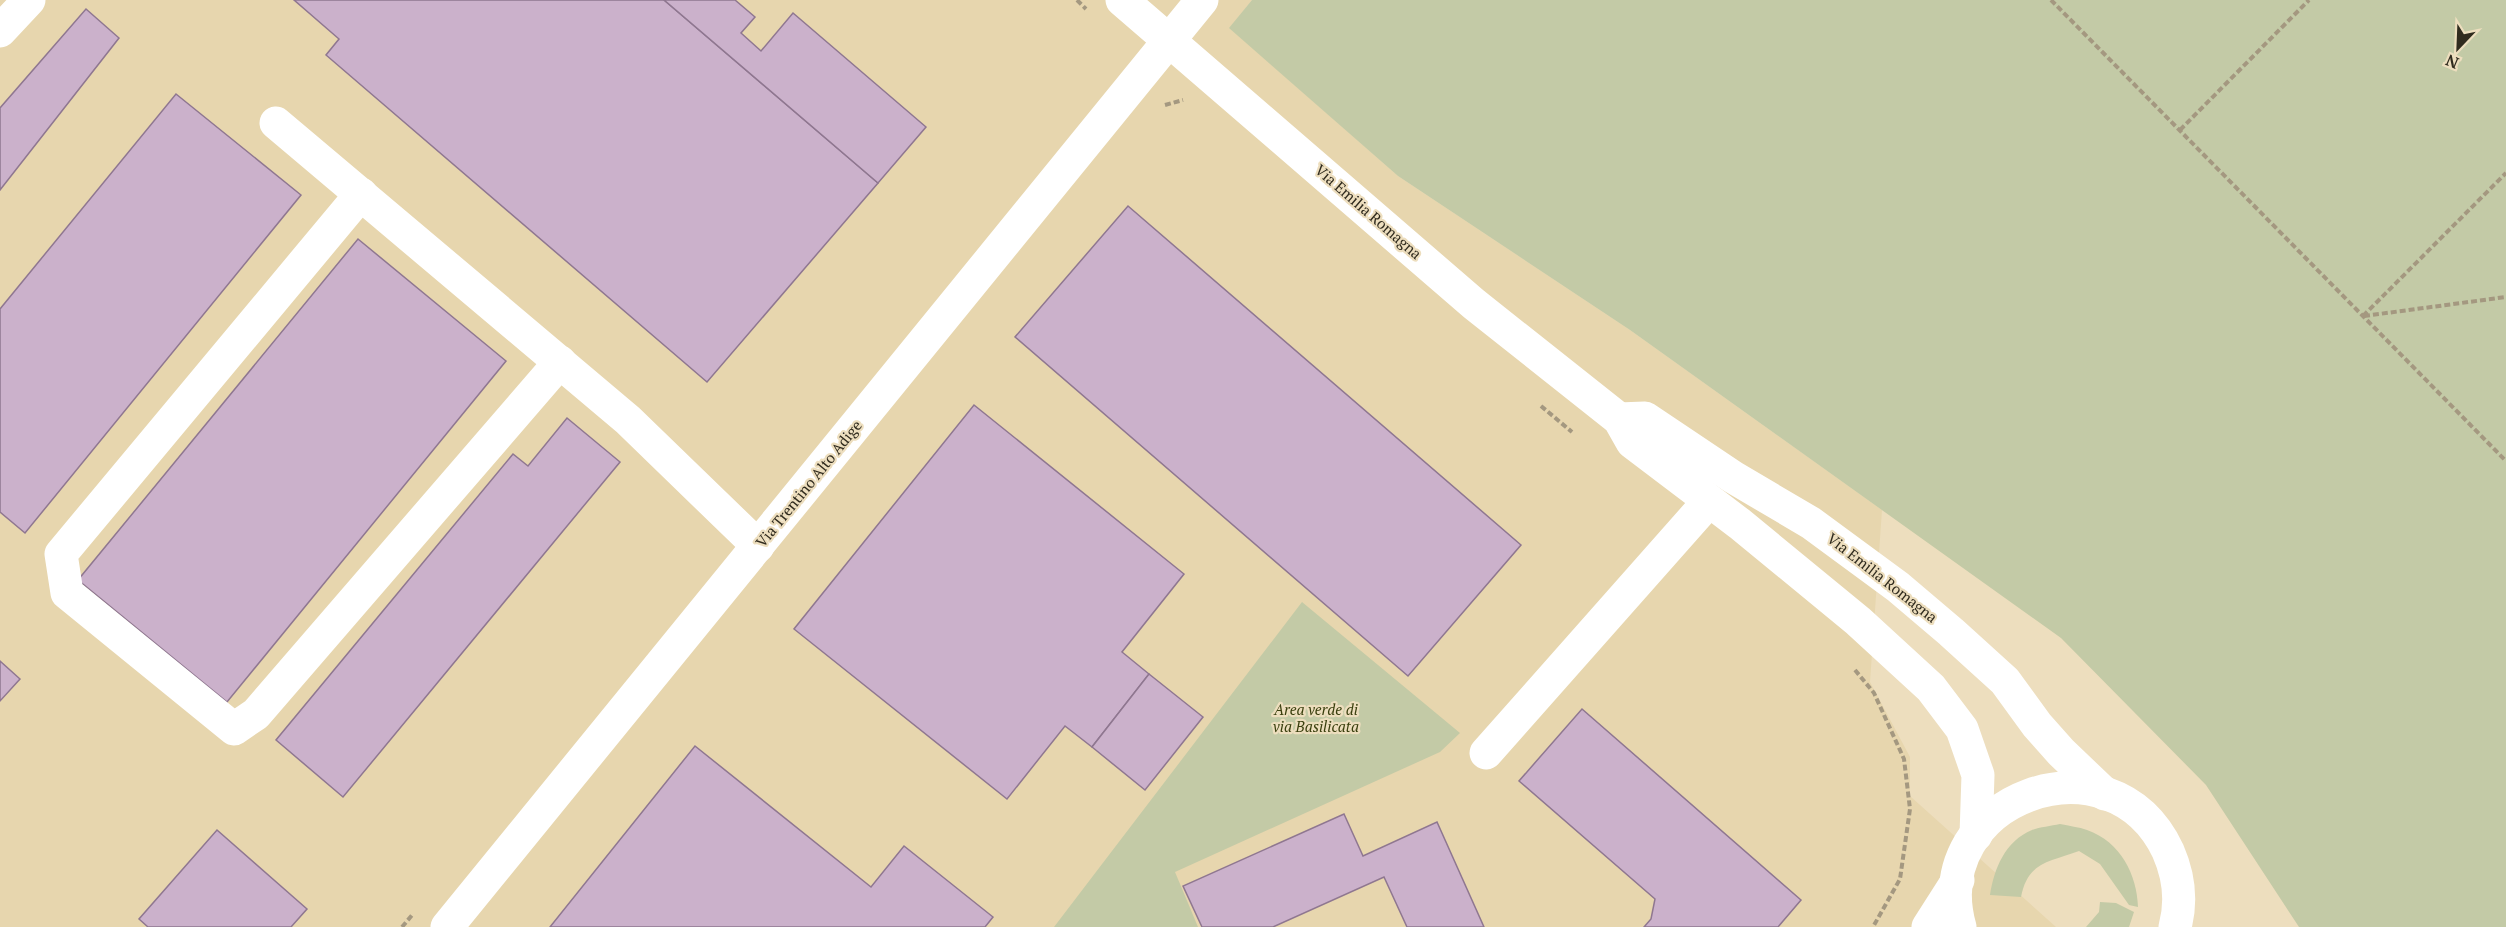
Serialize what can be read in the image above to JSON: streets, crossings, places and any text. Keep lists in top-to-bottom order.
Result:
{
  "streets": {
    "street": ["Via Emilia Romagna", "Via Trentino Alto Adige"]
  },
  "crossings": [
    ["Via Emilia Romagna", "Via Trentino Alto Adige"]
  ],
  "parks": ["Area verde di via Basilicata"],
  "north": "bottom left"
}
